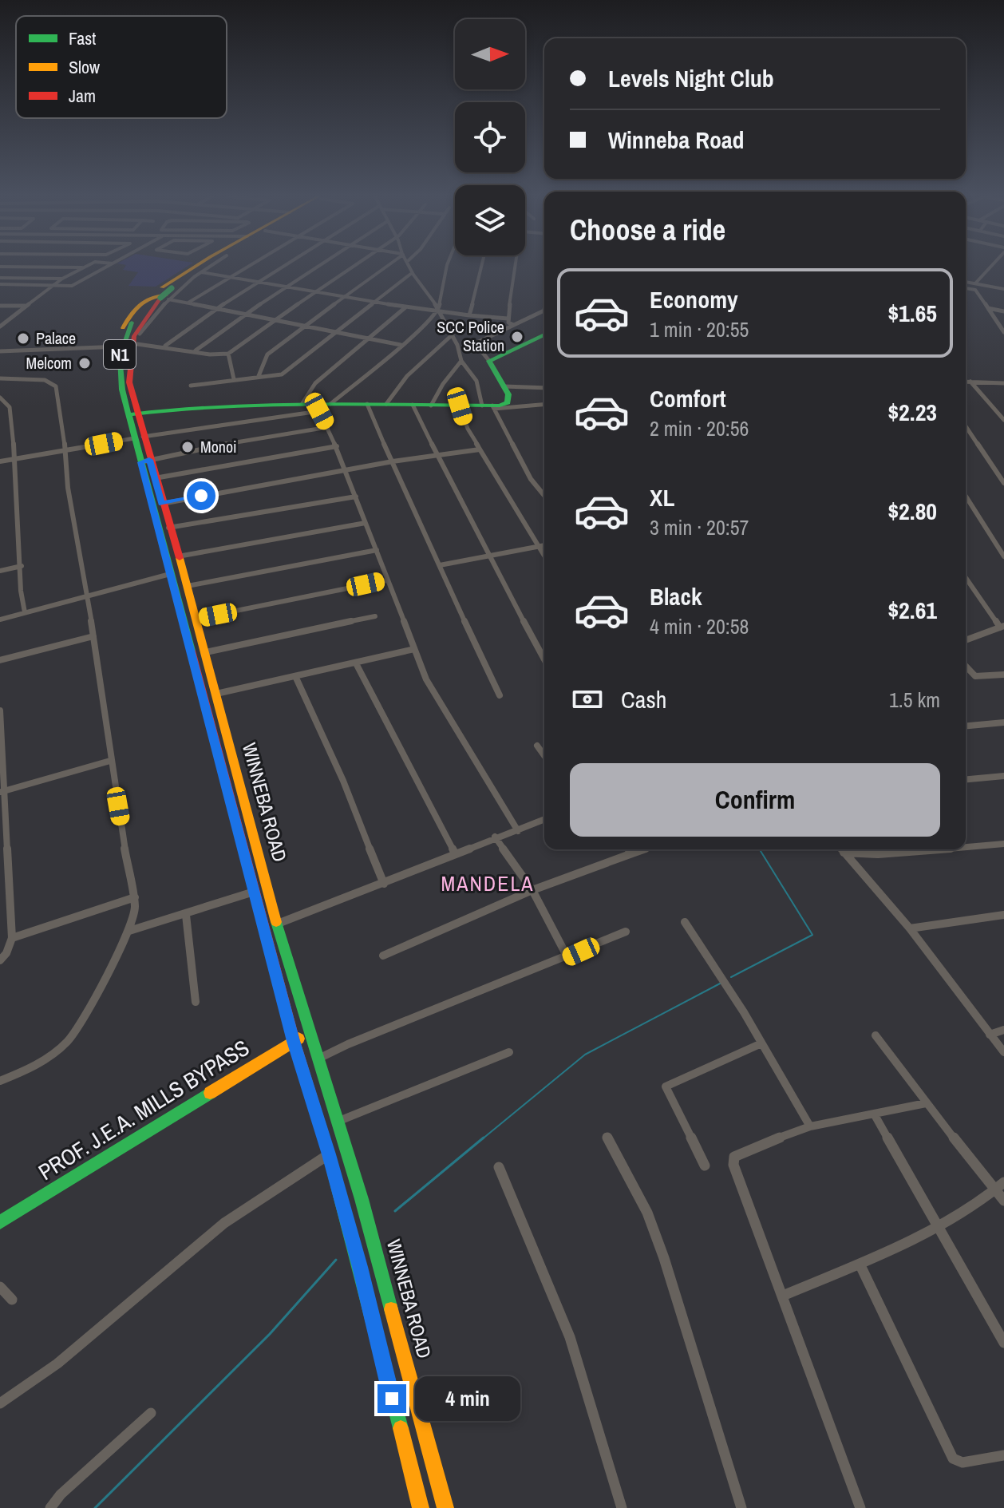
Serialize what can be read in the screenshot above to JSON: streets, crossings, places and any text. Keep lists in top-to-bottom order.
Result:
{
  "streets": {
    "main road": ["N1", "WINNEBA ROAD", "PROF. J.E.A. MILLS BYPASS"]
  },
  "crossings": [
    ["WINNEBA ROAD", "PROF. J.E.A. MILLS BYPASS"]
  ],
  "districts": ["MANDELA"],
  "places": [
    "SCC Police Station",
    "Palace",
    "Melcom",
    "Monoi"
  ],
  "legend": ["Fast", "Slow", "Jam"],
  "north": "right",
  "page": {
    "banner": ["Levels Night Club", "Winneba Road"],
    "heading": "Choose a ride",
    "list": [
      {
        "name": "Economy",
        "note": "1 min · 20:55",
        "value": "$1.65"
      },
      {
        "name": "Comfort",
        "note": "2 min · 20:56",
        "value": "$2.23"
      },
      {
        "name": "XL",
        "note": "3 min · 20:57",
        "value": "$2.80"
      },
      {
        "name": "Black",
        "note": "4 min · 20:58",
        "value": "$2.61"
      }
    ],
    "pay": ["Cash", "1.5 km"],
    "buttons": "Confirm",
    "bubble": "4 min"
  }
}
